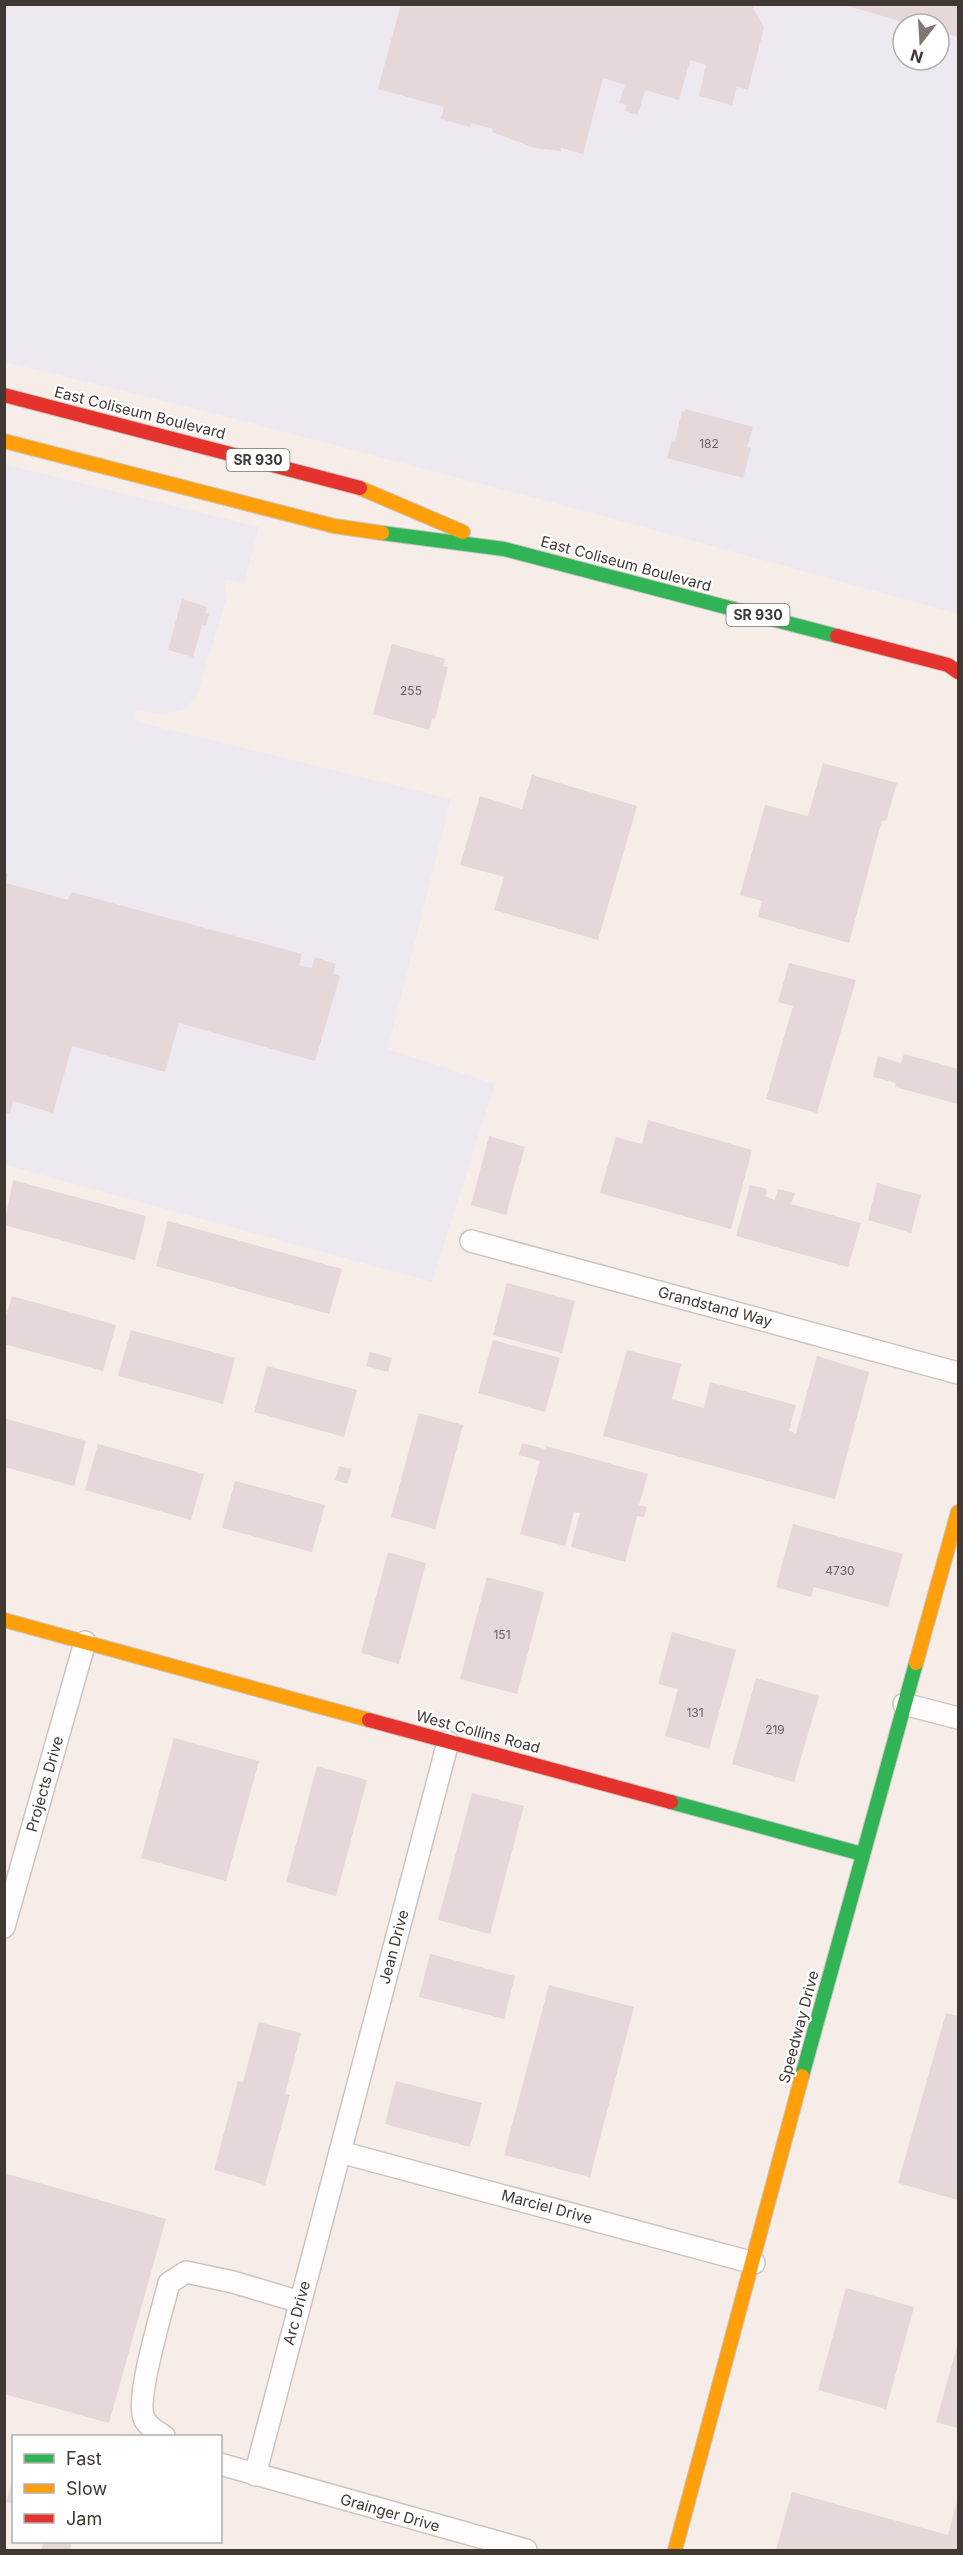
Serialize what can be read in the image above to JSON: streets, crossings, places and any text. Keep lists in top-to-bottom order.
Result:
{
  "streets": {
    "main road": [
      "East Coliseum Boulevard",
      "SR 930",
      "West Collins Road",
      "Speedway Drive"
    ],
    "street": [
      "Grandstand Way",
      "Projects Drive",
      "Jean Drive",
      "Marciel Drive",
      "Arc Drive",
      "Grainger Drive"
    ]
  },
  "crossings": [
    ["West Collins Road", "Projects Drive"],
    ["West Collins Road", "Jean Drive"],
    ["West Collins Road", "Speedway Drive"],
    ["Jean Drive", "Marciel Drive"],
    ["Jean Drive", "Arc Drive"],
    ["Speedway Drive", "Marciel Drive"],
    ["Marciel Drive", "Arc Drive"],
    ["Arc Drive", "Grainger Drive"]
  ],
  "house_numbers": [
    "182",
    "255",
    "4730",
    "151",
    "131",
    "219"
  ],
  "legend": ["Fast", "Slow", "Jam"],
  "north": "bottom"
}
